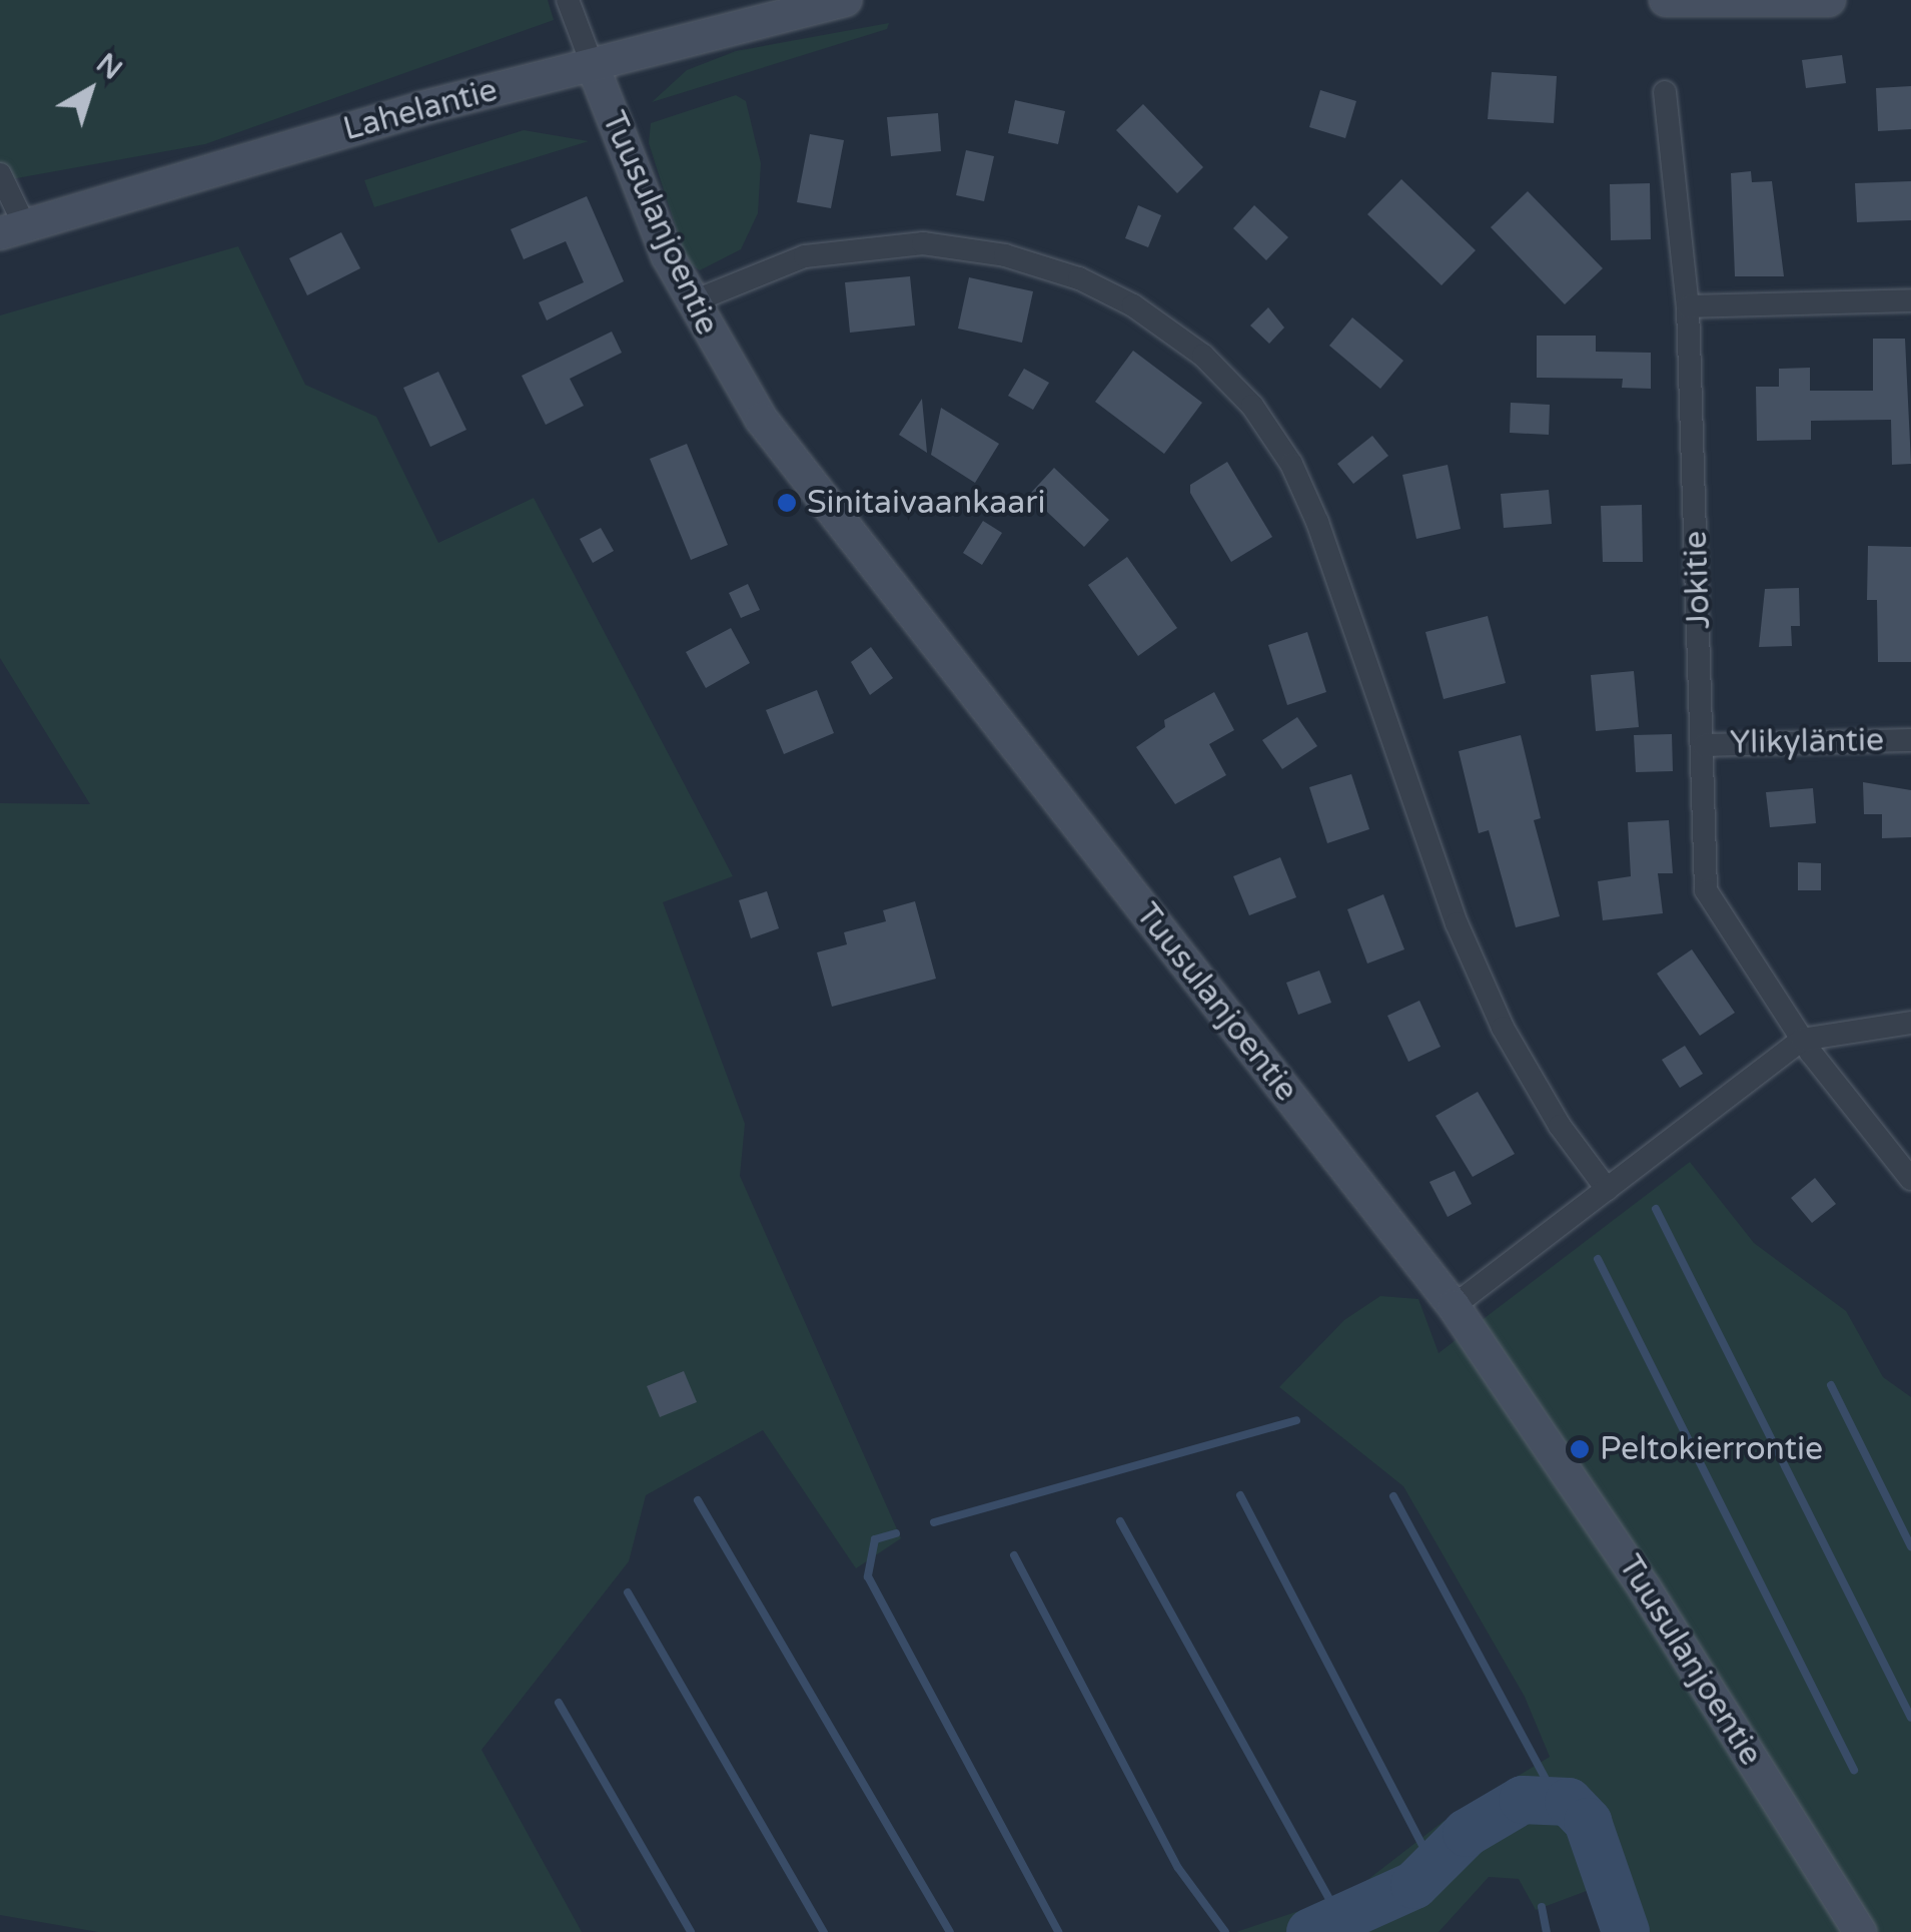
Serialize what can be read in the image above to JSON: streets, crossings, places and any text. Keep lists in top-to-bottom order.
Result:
{
  "streets": {
    "street": [
      "Lahelantie",
      "Tuusulanjoentie",
      "Jokitie",
      "Ylikyläntie"
    ]
  },
  "crossings": [
    ["Lahelantie", "Tuusulanjoentie"],
    ["Jokitie", "Ylikyläntie"]
  ],
  "places": ["Sinitaivaankaari", "Peltokierrontie"],
  "north": "top right"
}
